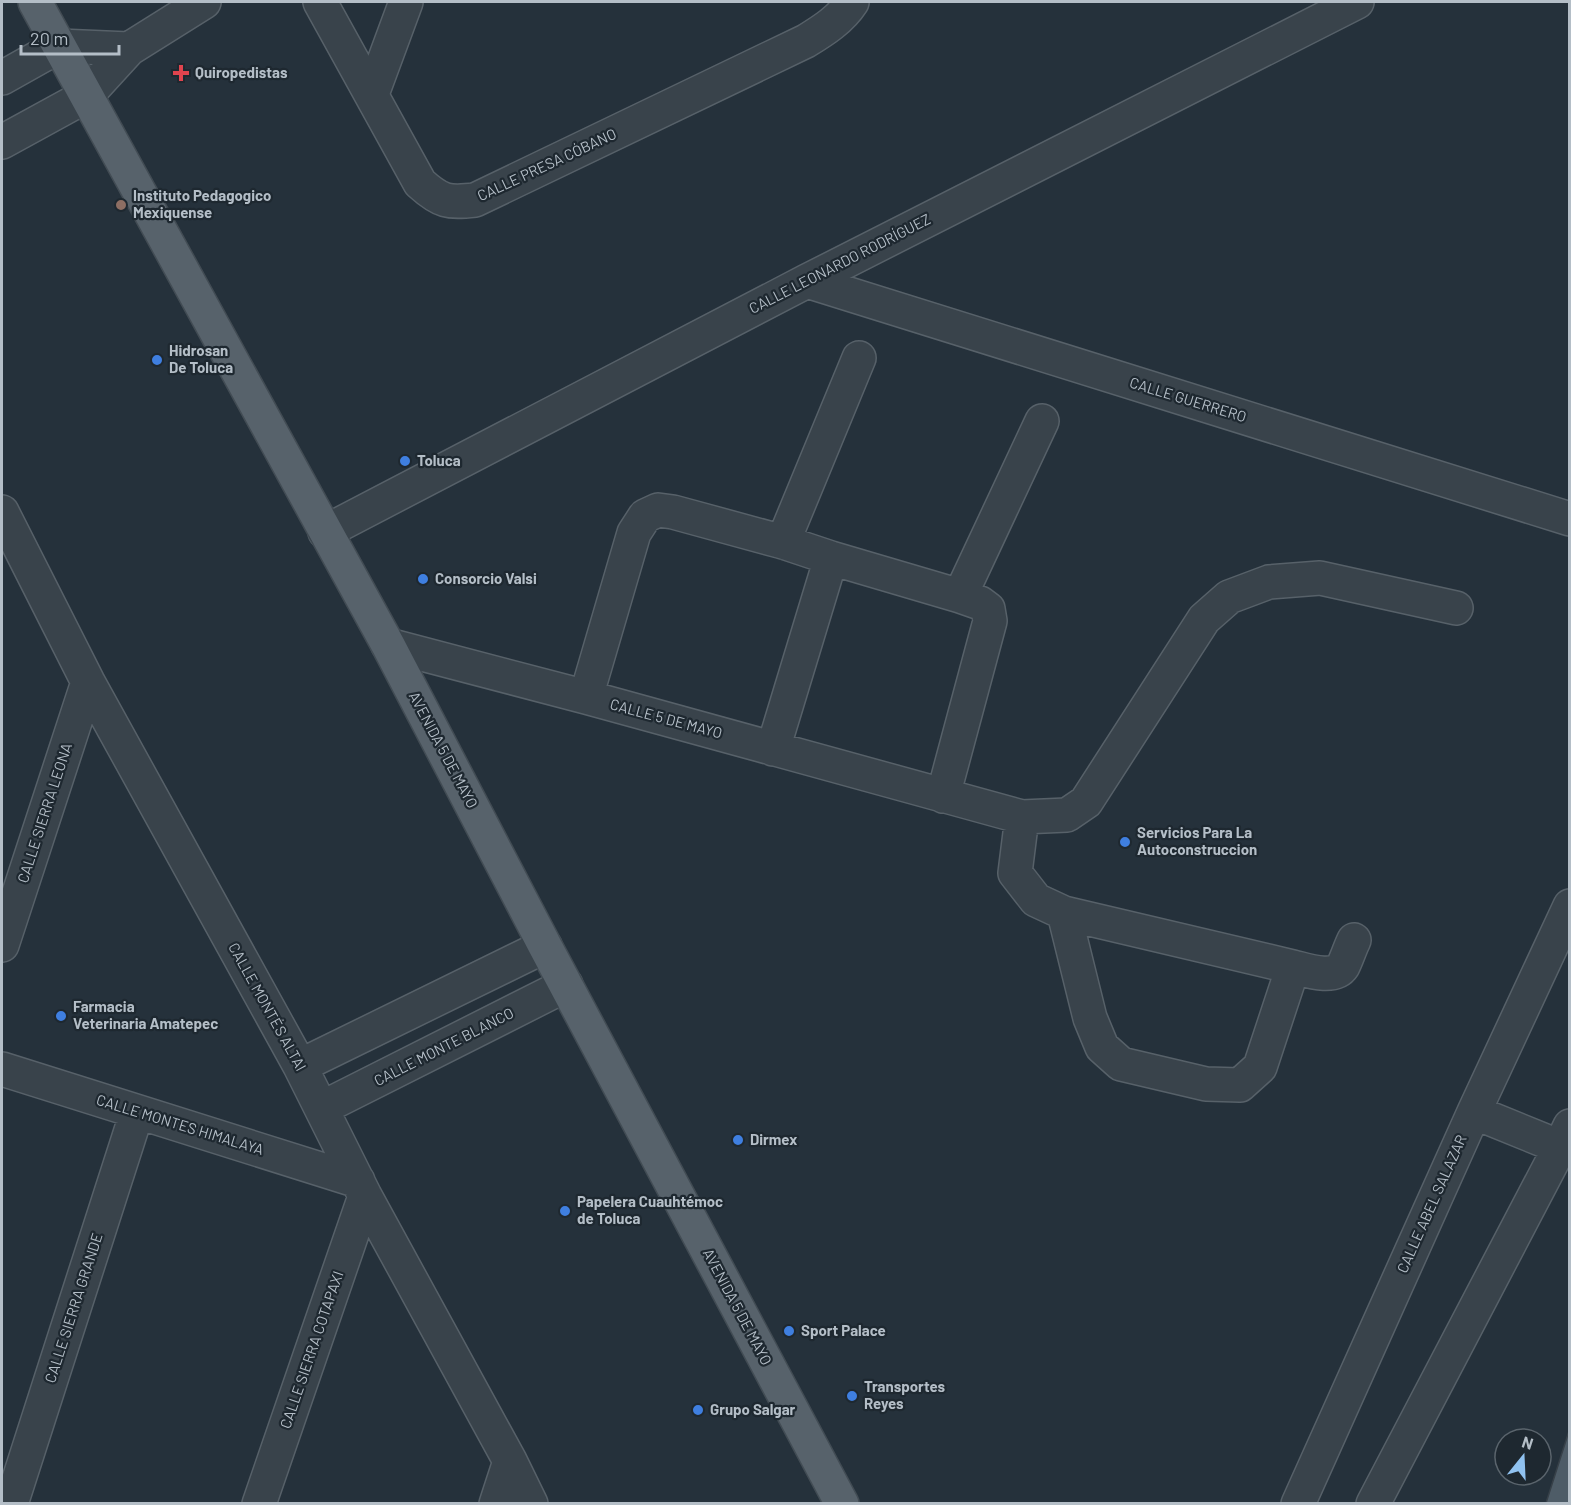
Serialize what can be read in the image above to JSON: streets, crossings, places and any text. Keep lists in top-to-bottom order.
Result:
{
  "streets": {
    "main road": ["AVENIDA 5 DE MAYO"],
    "street": [
      "CALLE PRESA CÓBANO",
      "CALLE LEONARDO RODRÍGUEZ",
      "CALLE GUERRERO",
      "CALLE 5 DE MAYO",
      "CALLE SIERRA LEONA",
      "CALLE MONTÉS ALTAI",
      "CALLE MONTE BLANCO",
      "CALLE MONTES HIMALAYA",
      "CALLE ABEL SALAZAR",
      "CALLE SIERRA GRANDE",
      "CALLE SIERRA COTAPAXI"
    ]
  },
  "crossings": [
    ["CALLE LEONARDO RODRÍGUEZ", "CALLE GUERRERO"],
    ["CALLE LEONARDO RODRÍGUEZ", "AVENIDA 5 DE MAYO"],
    ["CALLE 5 DE MAYO", "AVENIDA 5 DE MAYO"],
    ["AVENIDA 5 DE MAYO", "CALLE MONTE BLANCO"],
    ["CALLE SIERRA LEONA", "CALLE MONTÉS ALTAI"],
    ["CALLE MONTÉS ALTAI", "CALLE MONTE BLANCO"],
    ["CALLE MONTÉS ALTAI", "CALLE MONTES HIMALAYA"],
    ["CALLE MONTÉS ALTAI", "CALLE SIERRA COTAPAXI"],
    ["CALLE MONTES HIMALAYA", "CALLE SIERRA GRANDE"],
    ["CALLE MONTES HIMALAYA", "CALLE SIERRA COTAPAXI"]
  ],
  "places": {
    "health": ["Quiropedistas"],
    "other": [
      "Instituto Pedagogico Mexiquense",
      "Hidrosan De Toluca",
      "Toluca",
      "Consorcio Valsi",
      "Servicios Para La Autoconstruccion",
      "Farmacia Veterinaria Amatepec",
      "Dirmex",
      "Papelera Cuauhtémoc de Toluca",
      "Sport Palace",
      "Transportes Reyes",
      "Grupo Salgar"
    ]
  },
  "scale_bar": "20 m",
  "north": "top"
}
